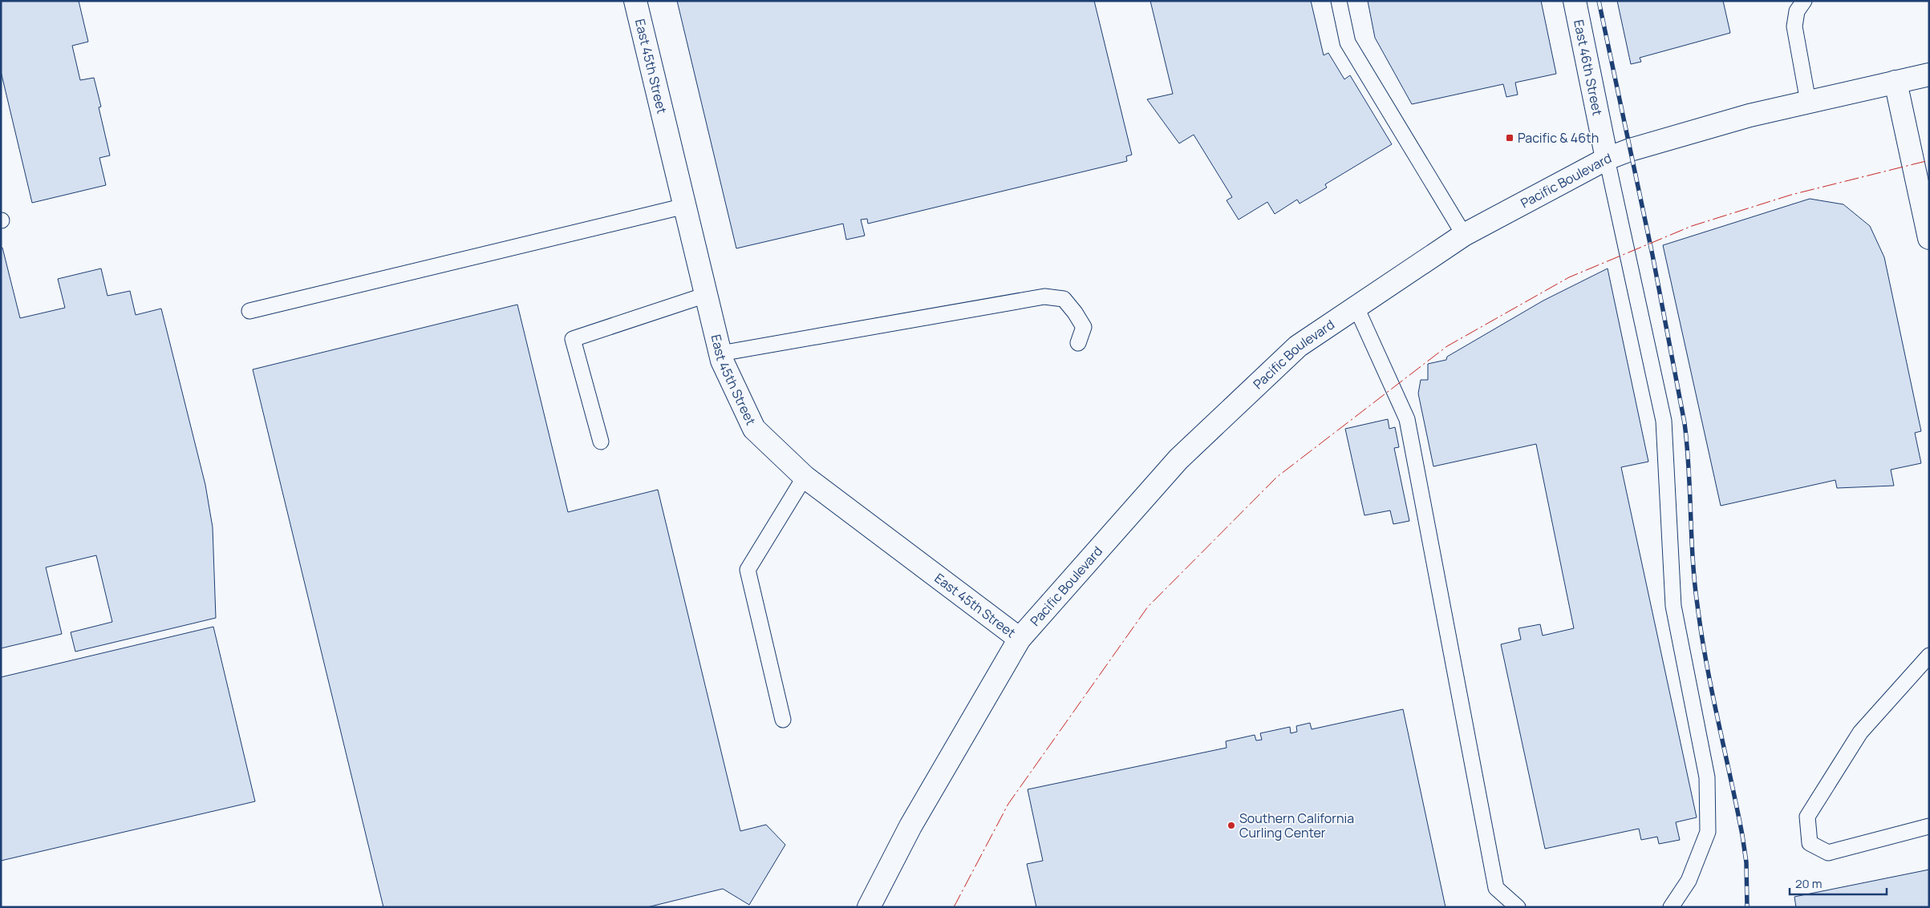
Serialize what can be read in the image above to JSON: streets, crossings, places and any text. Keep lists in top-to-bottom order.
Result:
{
  "streets": {
    "main road": ["East 45th Street", "East 46th Street", "Pacific Boulevard"]
  },
  "crossings": [
    ["East 45th Street", "Pacific Boulevard"],
    ["East 46th Street", "Pacific Boulevard"]
  ],
  "places": {
    "transit": ["Pacific & 46th"],
    "other": ["Southern California Curling Center"]
  },
  "scale_bar": "20 m"
}
